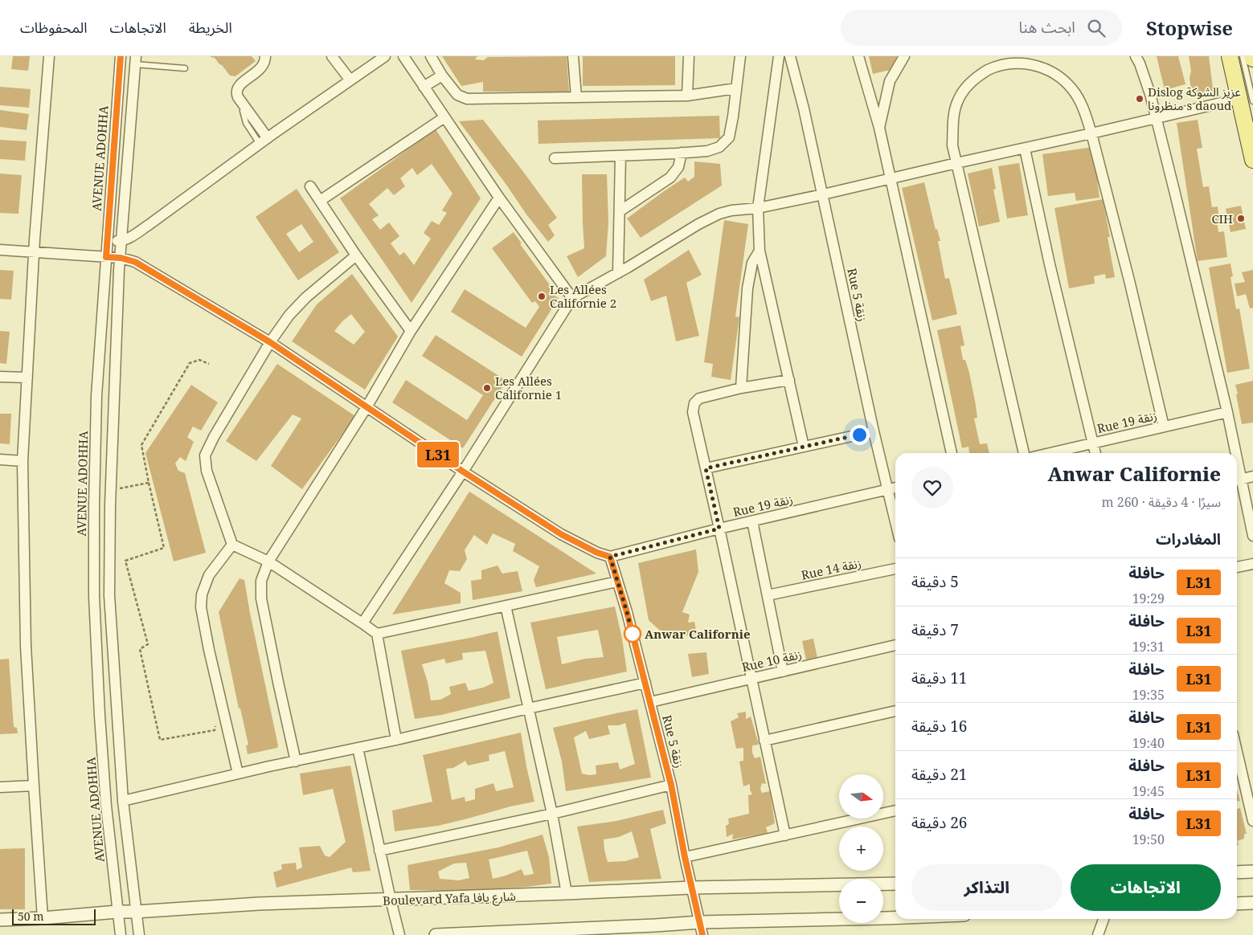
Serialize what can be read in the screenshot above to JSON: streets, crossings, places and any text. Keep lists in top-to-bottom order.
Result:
{
  "streets": {
    "street": [
      "AVENUE ADOHHA",
      "Rue 5 زنقة",
      "Rue 19 زنقة",
      "Rue 14 زنقة",
      "Rue 10 زنقة",
      "Boulevard Yafa شارع يافا"
    ]
  },
  "crossings": [
    ["AVENUE ADOHHA", "Boulevard Yafa شارع يافا"],
    ["Rue 5 زنقة", "Rue 19 زنقة"],
    ["Rue 5 زنقة", "Rue 10 زنقة"],
    ["Rue 5 زنقة", "Boulevard Yafa شارع يافا"]
  ],
  "places": [
    "Dislog عزيز الشوكة منظرونا s daoud",
    "CIH",
    "Les Allées Californie 2",
    "Les Allées Californie 1",
    "Anwar Californie"
  ],
  "lines": ["bus line L31"],
  "scale_bar": "50 m",
  "north": "right",
  "page": {
    "header": "Stopwise",
    "search": "ابحث هنا",
    "nav": ["الخريطة", "الاتجاهات", "المحفوظات"],
    "on_map": "L31",
    "heading": [
      ["Anwar Californie", "سيرًا · 4 دقيقة · 260 m"],
      "المغادرات"
    ],
    "list": [
      {
        "mark": "L31",
        "name": "حافلة",
        "note": "19:29",
        "value": "5 دقيقة"
      },
      {
        "mark": "L31",
        "name": "حافلة",
        "note": "19:31",
        "value": "7 دقيقة"
      },
      {
        "mark": "L31",
        "name": "حافلة",
        "note": "19:35",
        "value": "11 دقيقة"
      },
      {
        "mark": "L31",
        "name": "حافلة",
        "note": "19:40",
        "value": "16 دقيقة"
      },
      {
        "mark": "L31",
        "name": "حافلة",
        "note": "19:45",
        "value": "21 دقيقة"
      },
      {
        "mark": "L31",
        "name": "حافلة",
        "note": "19:50",
        "value": "26 دقيقة"
      }
    ],
    "map_buttons": ["+", "−"],
    "buttons": ["الاتجاهات", "التذاكر"],
    "scale": "50 m"
  }
}
